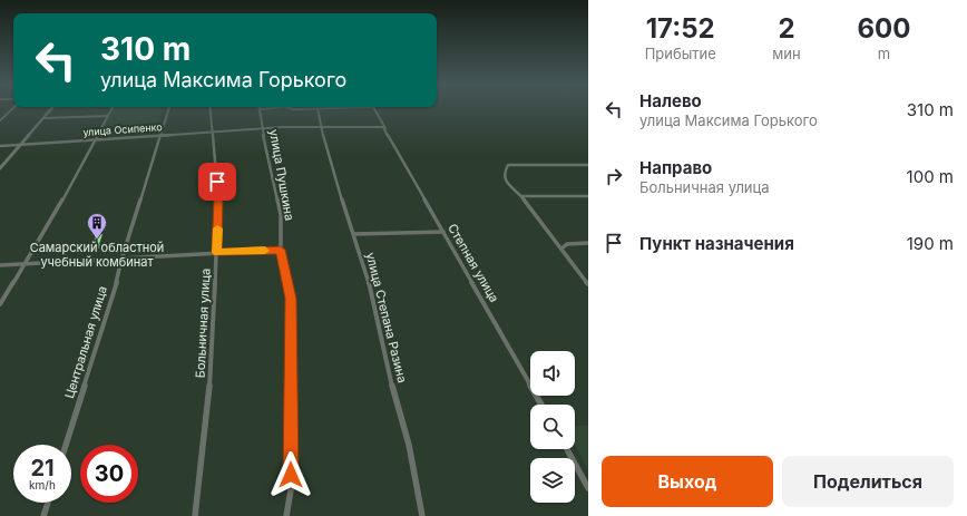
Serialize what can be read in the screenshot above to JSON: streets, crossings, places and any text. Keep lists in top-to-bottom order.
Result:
{
  "streets": {
    "street": [
      "улица Осипенко",
      "улица Пушкина",
      "Степная улица",
      "улица Степана Разина",
      "Больничная улица",
      "Центральная улица"
    ]
  },
  "crossings": [
    ["улица Осипенко", "улица Пушкина"],
    ["улица Осипенко", "Степная улица"],
    ["улица Осипенко", "улица Степана Разина"],
    ["улица Осипенко", "Больничная улица"],
    ["улица Осипенко", "Центральная улица"]
  ],
  "places": {
    "building": ["Самарский областной учебный комбинат"]
  },
  "page": {
    "eta": [
      "17:52",
      "Прибытие",
      "2",
      "мин",
      "600",
      "m"
    ],
    "turn": ["310 m", "улица Максима Горького"],
    "list": [
      {
        "name": "Налево",
        "note": "улица Максима Горького",
        "value": "310 m"
      },
      {
        "name": "Направо",
        "note": "Больничная улица",
        "value": "100 m"
      },
      {
        "name": "Пункт назначения",
        "value": "190 m"
      }
    ],
    "speed": "21 km/h",
    "limit": "30",
    "buttons": ["Выход", "Поделиться"]
  }
}
